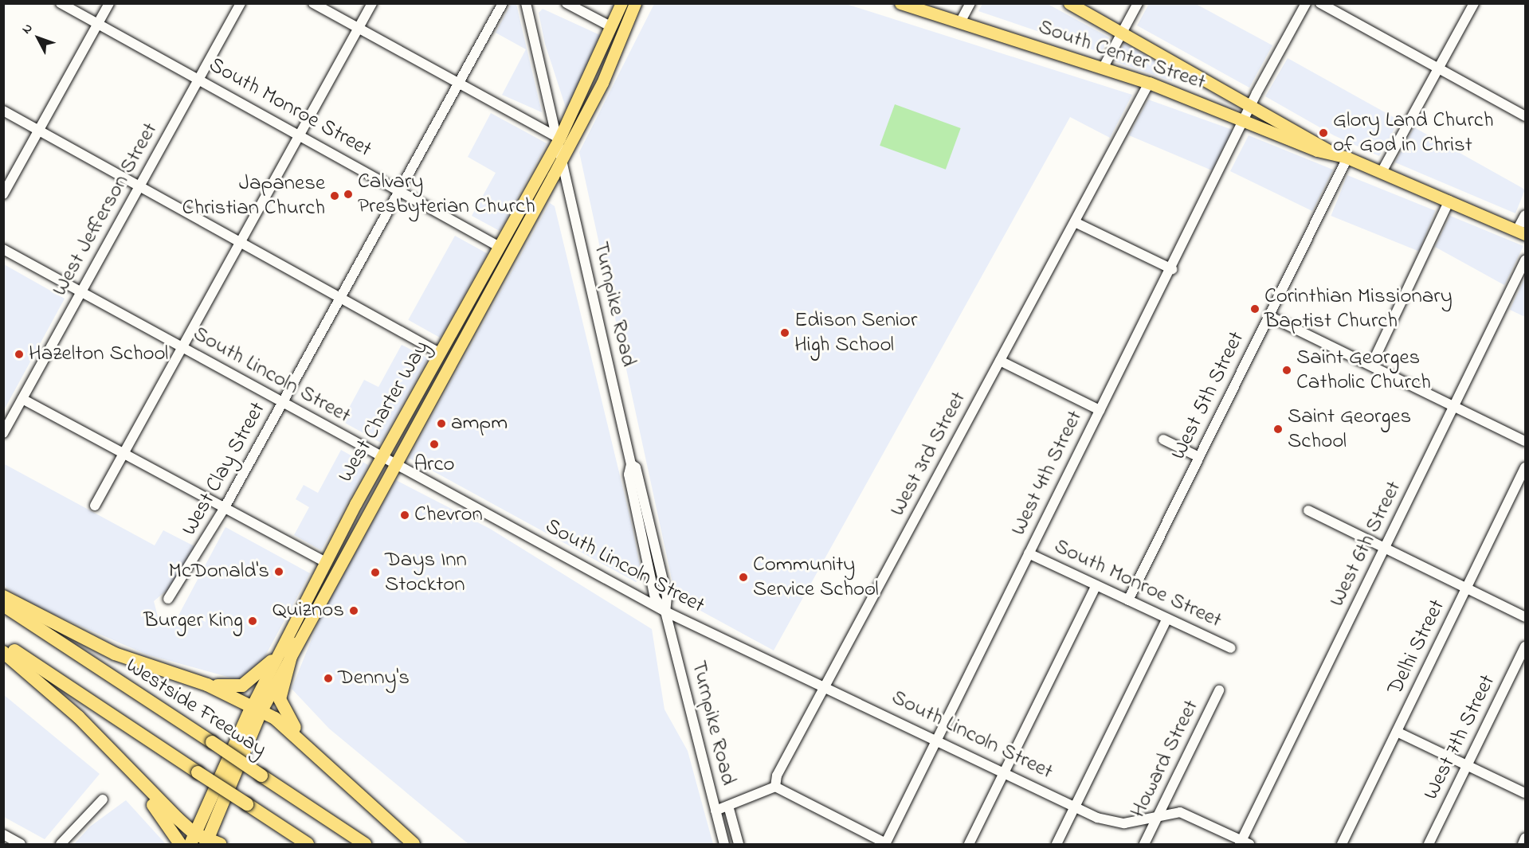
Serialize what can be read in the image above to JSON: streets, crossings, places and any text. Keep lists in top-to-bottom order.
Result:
{
  "streets": {
    "highway": ["West Charter Way", "Westside Freeway"],
    "main road": ["South Center Street"],
    "street": [
      "South Monroe Street",
      "West Jefferson Street",
      "Turnpike Road",
      "South Lincoln Street",
      "West 5th Street",
      "West 3rd Street",
      "West Clay Street",
      "West 4th Street",
      "West 6th Street",
      "Delhi Street",
      "West 7th Street",
      "Howard Street"
    ]
  },
  "crossings": [
    ["South Center Street", "West 3rd Street"],
    ["South Center Street", "West 4th Street"],
    ["South Monroe Street", "West Jefferson Street"],
    ["South Monroe Street", "West 5th Street"],
    ["South Monroe Street", "West Charter Way"],
    ["South Monroe Street", "West Clay Street"],
    ["South Monroe Street", "West 4th Street"],
    ["West Jefferson Street", "South Lincoln Street"],
    ["Turnpike Road", "South Lincoln Street"],
    ["Turnpike Road", "West Charter Way"],
    ["South Lincoln Street", "West Charter Way"],
    ["South Lincoln Street", "West 3rd Street"],
    ["South Lincoln Street", "West Clay Street"],
    ["South Lincoln Street", "West 4th Street"],
    ["South Lincoln Street", "West 6th Street"],
    ["South Lincoln Street", "Howard Street"]
  ],
  "places": [
    "Glory Land Church of God in Christ",
    "Calvary Presbyterian Church",
    "Japanese Christian Church",
    "Corinthian Missionary Baptist Church",
    "Edison Senior High School",
    "Hazelton School",
    "Saint Georges Catholic Church",
    "ampm",
    "Saint Georges School",
    "Arco",
    "Chevron",
    "McDonald's",
    "Days Inn Stockton",
    "Community Service School",
    "Quiznos",
    "Burger King",
    "Denny's"
  ],
  "north": "top left"
}
